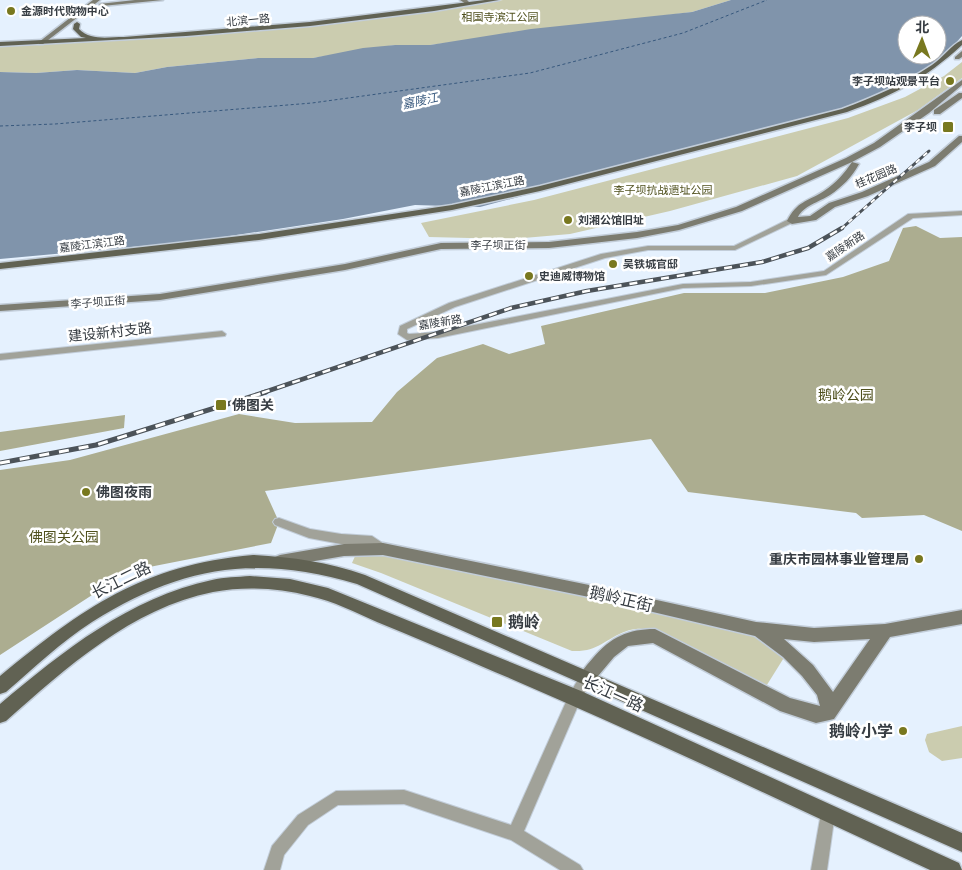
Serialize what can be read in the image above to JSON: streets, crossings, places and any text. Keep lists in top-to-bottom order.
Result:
{
  "streets": {
    "main road": [
      "北滨一路",
      "桂花园路",
      "嘉陵江滨江路",
      "李子坝正街",
      "嘉陵新路",
      "长江二路",
      "鹅岭正街",
      "长江一路"
    ],
    "street": ["建设新村支路"]
  },
  "crossings": [
    ["桂花园路", "嘉陵新路"],
    ["李子坝正街", "嘉陵新路"],
    ["长江二路", "鹅岭正街"],
    ["长江二路", "长江一路"],
    ["鹅岭正街", "长江一路"]
  ],
  "water": ["嘉陵江"],
  "parks": [
    "相国寺滨江公园",
    "李子坝抗战遗址公园",
    "鹅岭公园",
    "佛图关公园"
  ],
  "places": {
    "other": [
      "金源时代购物中心",
      "李子坝站观景平台",
      "刘湘公馆旧址",
      "吴铁城官邸",
      "史迪威博物馆",
      "佛图夜雨",
      "重庆市园林事业管理局",
      "鹅岭小学"
    ],
    "transit": ["李子坝", "佛图关", "鹅岭"]
  },
  "north": "top"
}
